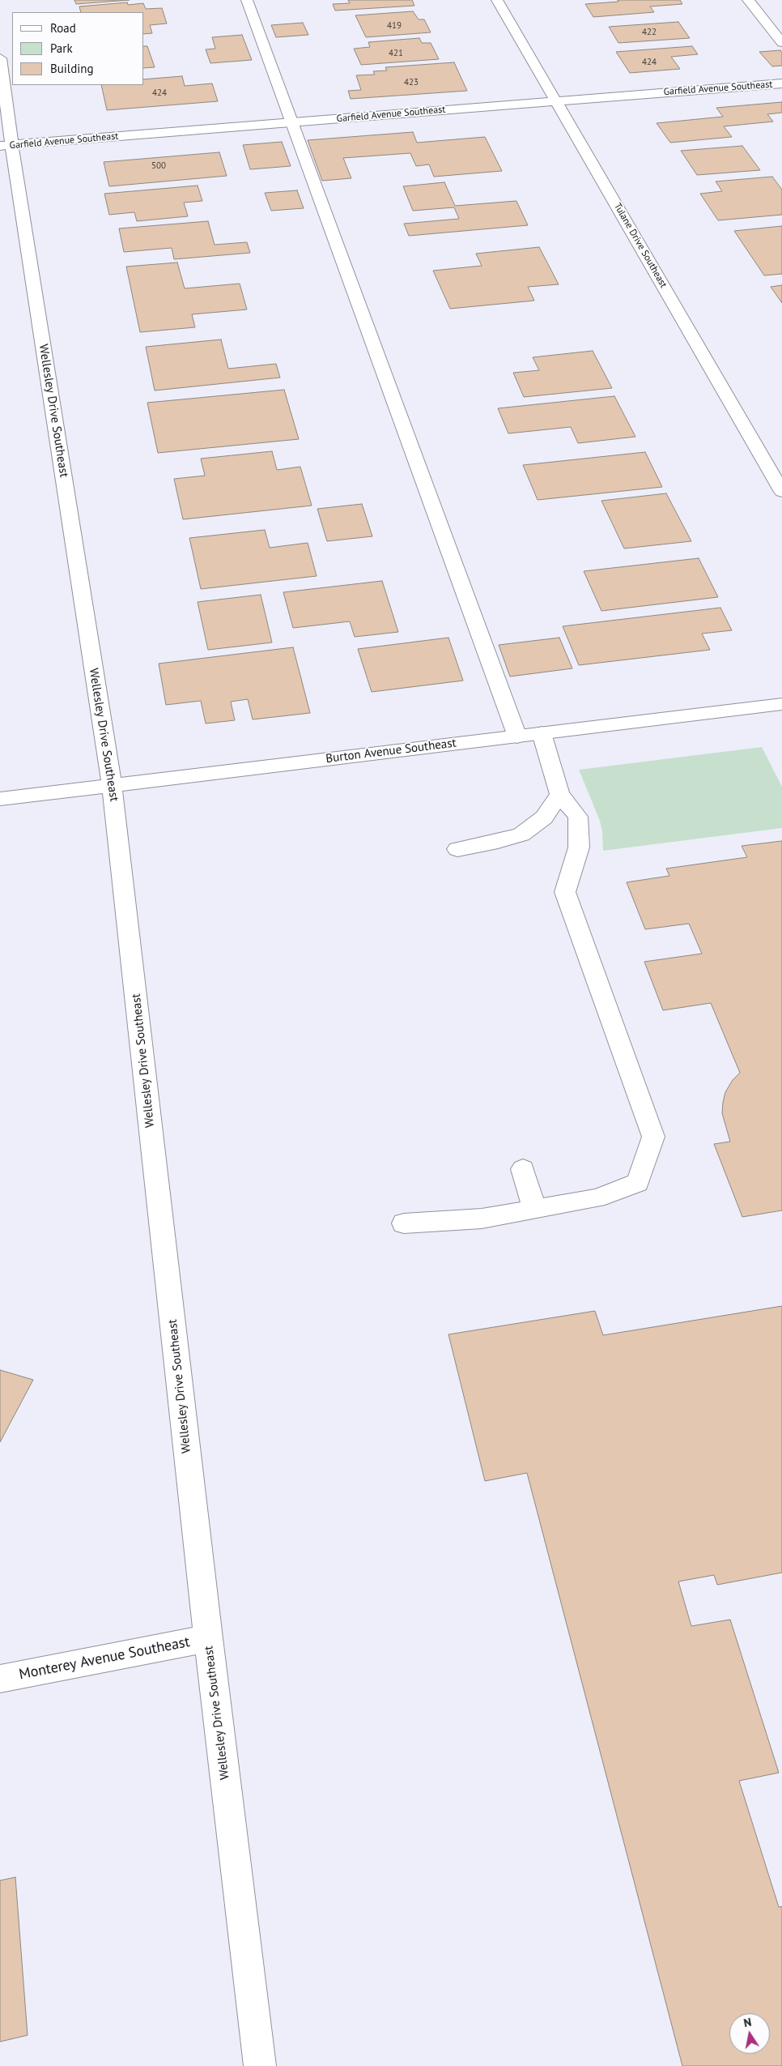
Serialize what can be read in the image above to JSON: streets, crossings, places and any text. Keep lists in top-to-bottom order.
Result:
{
  "streets": {
    "street": [
      "Garfield Avenue Southeast",
      "Tulane Drive Southeast",
      "Wellesley Drive Southeast",
      "Burton Avenue Southeast",
      "Monterey Avenue Southeast"
    ]
  },
  "crossings": [
    ["Garfield Avenue Southeast", "Tulane Drive Southeast"],
    ["Garfield Avenue Southeast", "Wellesley Drive Southeast"],
    ["Wellesley Drive Southeast", "Burton Avenue Southeast"],
    ["Wellesley Drive Southeast", "Monterey Avenue Southeast"]
  ],
  "house_numbers": [
    "419",
    "422",
    "421",
    "424",
    "423",
    "424",
    "500"
  ],
  "legend": ["Road", "Park", "Building"],
  "north": "top"
}
